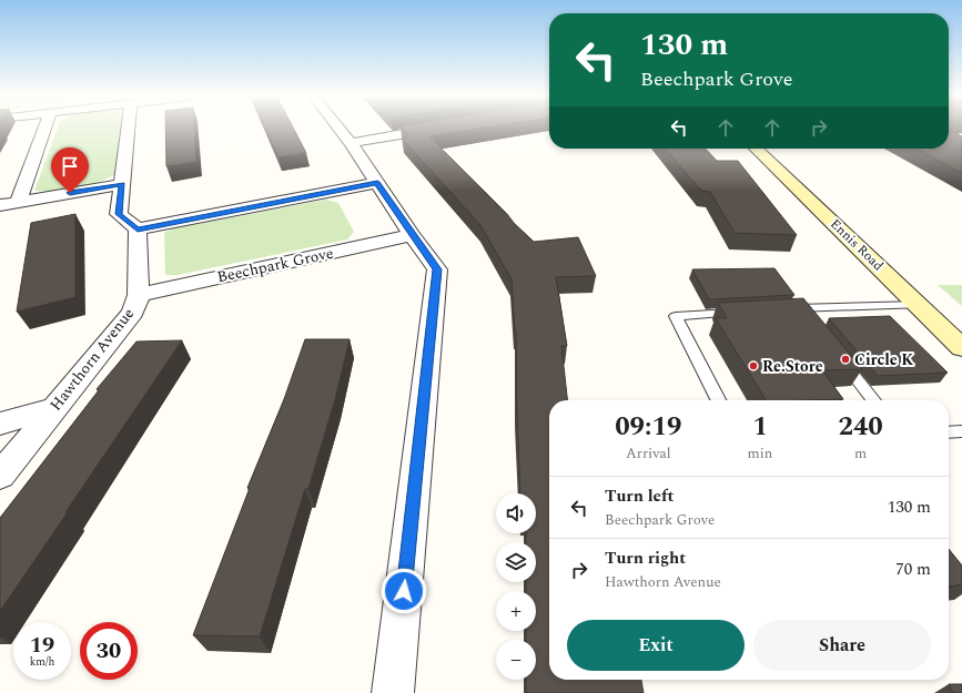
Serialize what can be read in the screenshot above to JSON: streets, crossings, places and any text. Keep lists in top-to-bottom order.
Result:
{
  "streets": {
    "main road": ["Ennis Road"],
    "street": ["Beechpark Grove", "Hawthorn Avenue"]
  },
  "crossings": [
    ["Beechpark Grove", "Hawthorn Avenue"]
  ],
  "places": ["Circle K", "Re.Store"],
  "page": {
    "turn": ["130 m", "Beechpark Grove"],
    "eta": [
      "09:19",
      "Arrival",
      "1",
      "min",
      "240",
      "m"
    ],
    "list": [
      {
        "name": "Turn left",
        "note": "Beechpark Grove",
        "value": "130 m"
      },
      {
        "name": "Turn right",
        "note": "Hawthorn Avenue",
        "value": "70 m"
      }
    ],
    "map_buttons": ["+", "−"],
    "buttons": ["Exit", "Share"],
    "speed": "19 km/h",
    "limit": "30"
  }
}
